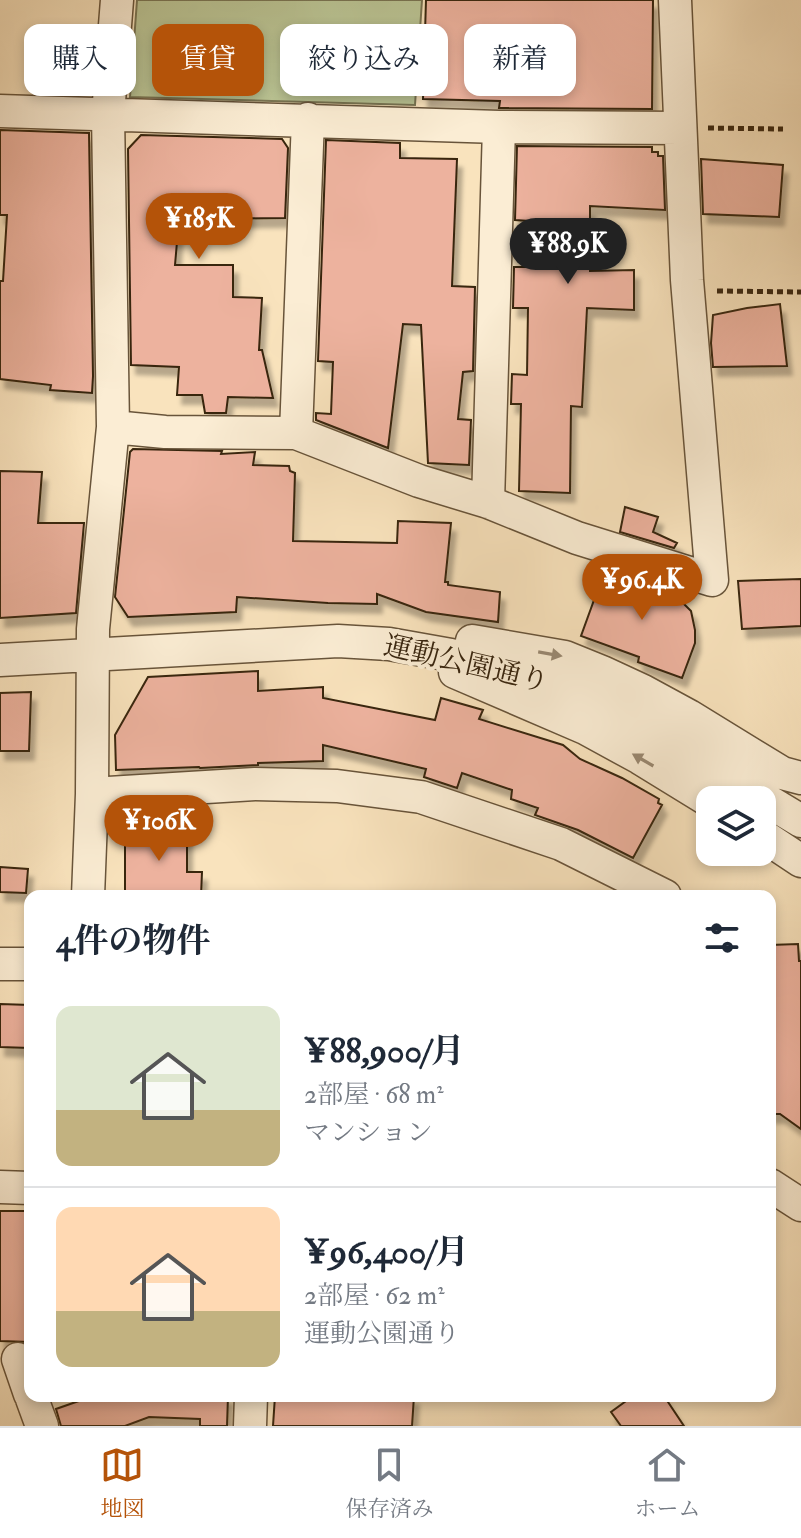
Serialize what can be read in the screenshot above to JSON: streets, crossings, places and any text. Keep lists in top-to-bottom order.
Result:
{
  "streets": {
    "street": ["運動公園通り"]
  },
  "page": {
    "chip": [
      "購入",
      "賃貸",
      "絞り込み",
      "新着"
    ],
    "price": [
      "¥185K",
      "¥88.9K",
      "¥96.4K",
      "¥106K"
    ],
    "heading": "4件の物件",
    "list": [
      {
        "name": "¥88,900/月",
        "note": "2部屋 · 68 m² · マンション"
      },
      {
        "name": "¥96,400/月",
        "note": "2部屋 · 62 m² · 運動公園通り"
      }
    ],
    "tabs": ["地図", "保存済み", "ホーム"]
  }
}
